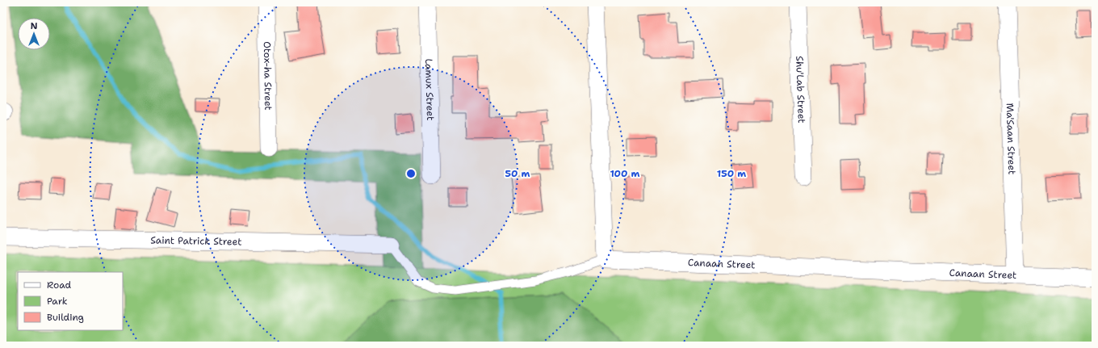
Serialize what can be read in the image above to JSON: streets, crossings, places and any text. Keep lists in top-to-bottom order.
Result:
{
  "streets": {
    "street": [
      "Otox-ha Street",
      "Lamux Street",
      "Shu'Lab Street",
      "Ma'Saan Street",
      "Saint Patrick Street",
      "Canaan Street"
    ]
  },
  "crossings": [
    ["Ma'Saan Street", "Canaan Street"]
  ],
  "legend": ["Road", "Park", "Building"],
  "north": "top",
  "rings": ["50 m", "100 m", "150 m"]
}
